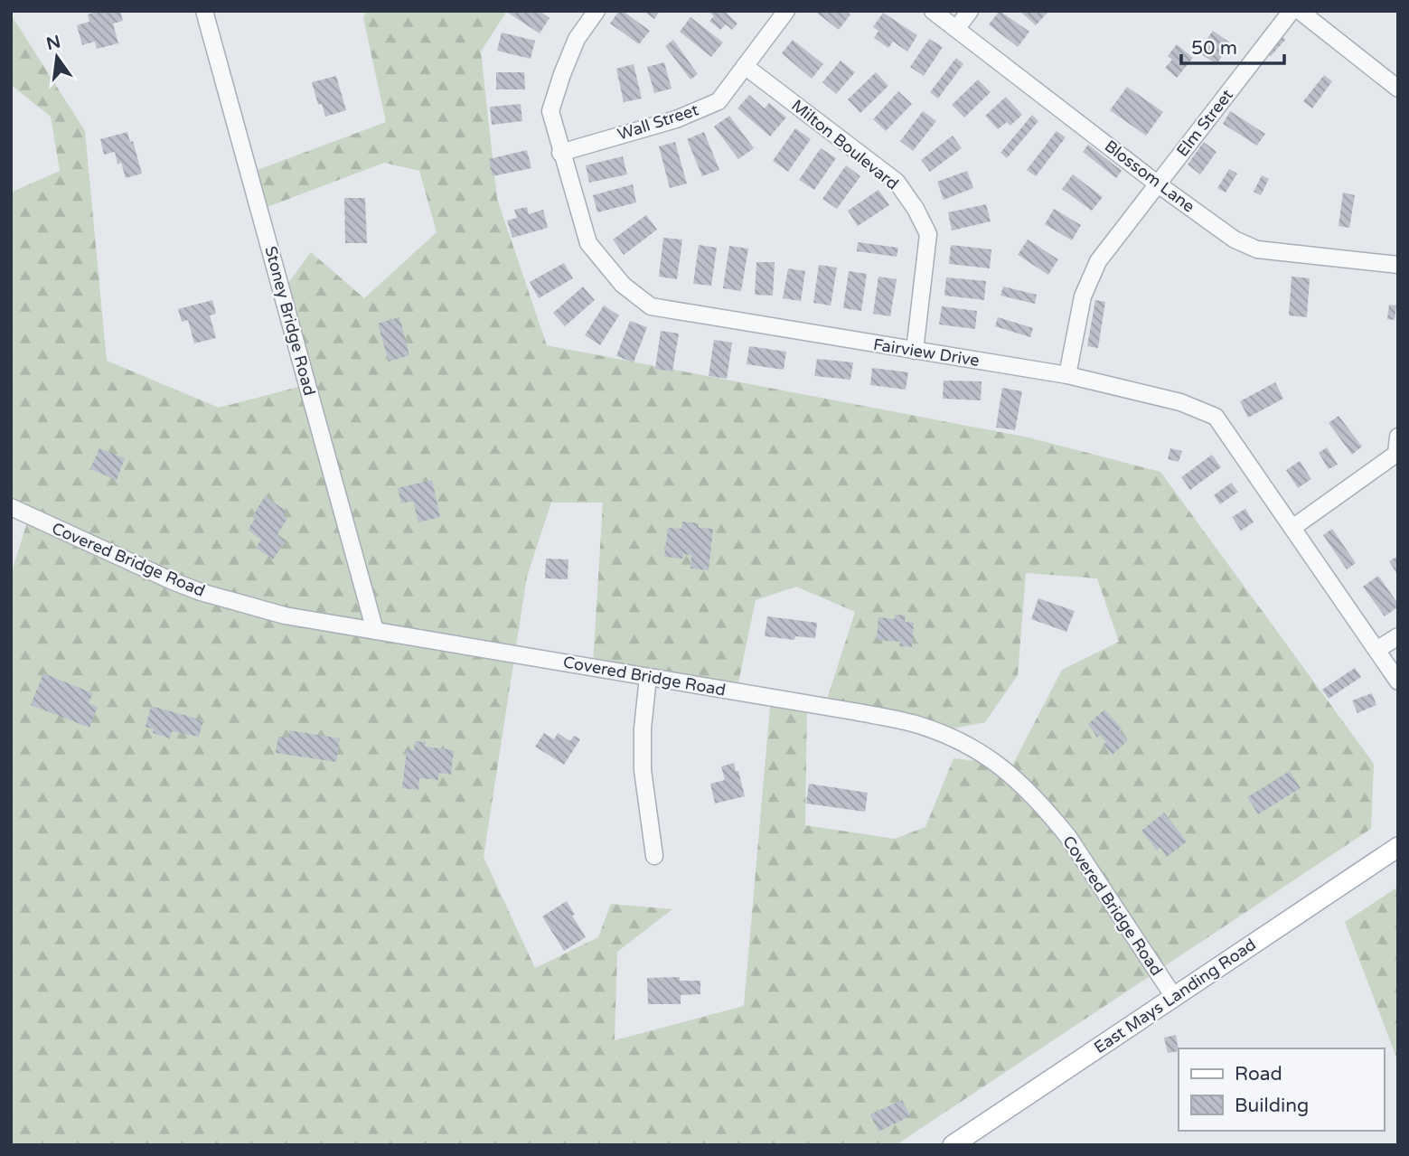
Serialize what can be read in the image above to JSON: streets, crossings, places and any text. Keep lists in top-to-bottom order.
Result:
{
  "streets": {
    "main road": ["East Mays Landing Road"],
    "street": [
      "Wall Street",
      "Elm Street",
      "Milton Boulevard",
      "Blossom Lane",
      "Stoney Bridge Road",
      "Fairview Drive",
      "Covered Bridge Road"
    ]
  },
  "crossings": [
    ["Wall Street", "Milton Boulevard"],
    ["Wall Street", "Fairview Drive"],
    ["Elm Street", "Blossom Lane"],
    ["Elm Street", "Fairview Drive"],
    ["Milton Boulevard", "Fairview Drive"],
    ["Stoney Bridge Road", "Covered Bridge Road"],
    ["Covered Bridge Road", "East Mays Landing Road"]
  ],
  "legend": ["Road", "Building"],
  "scale_bar": "50 m",
  "north": "top"
}
